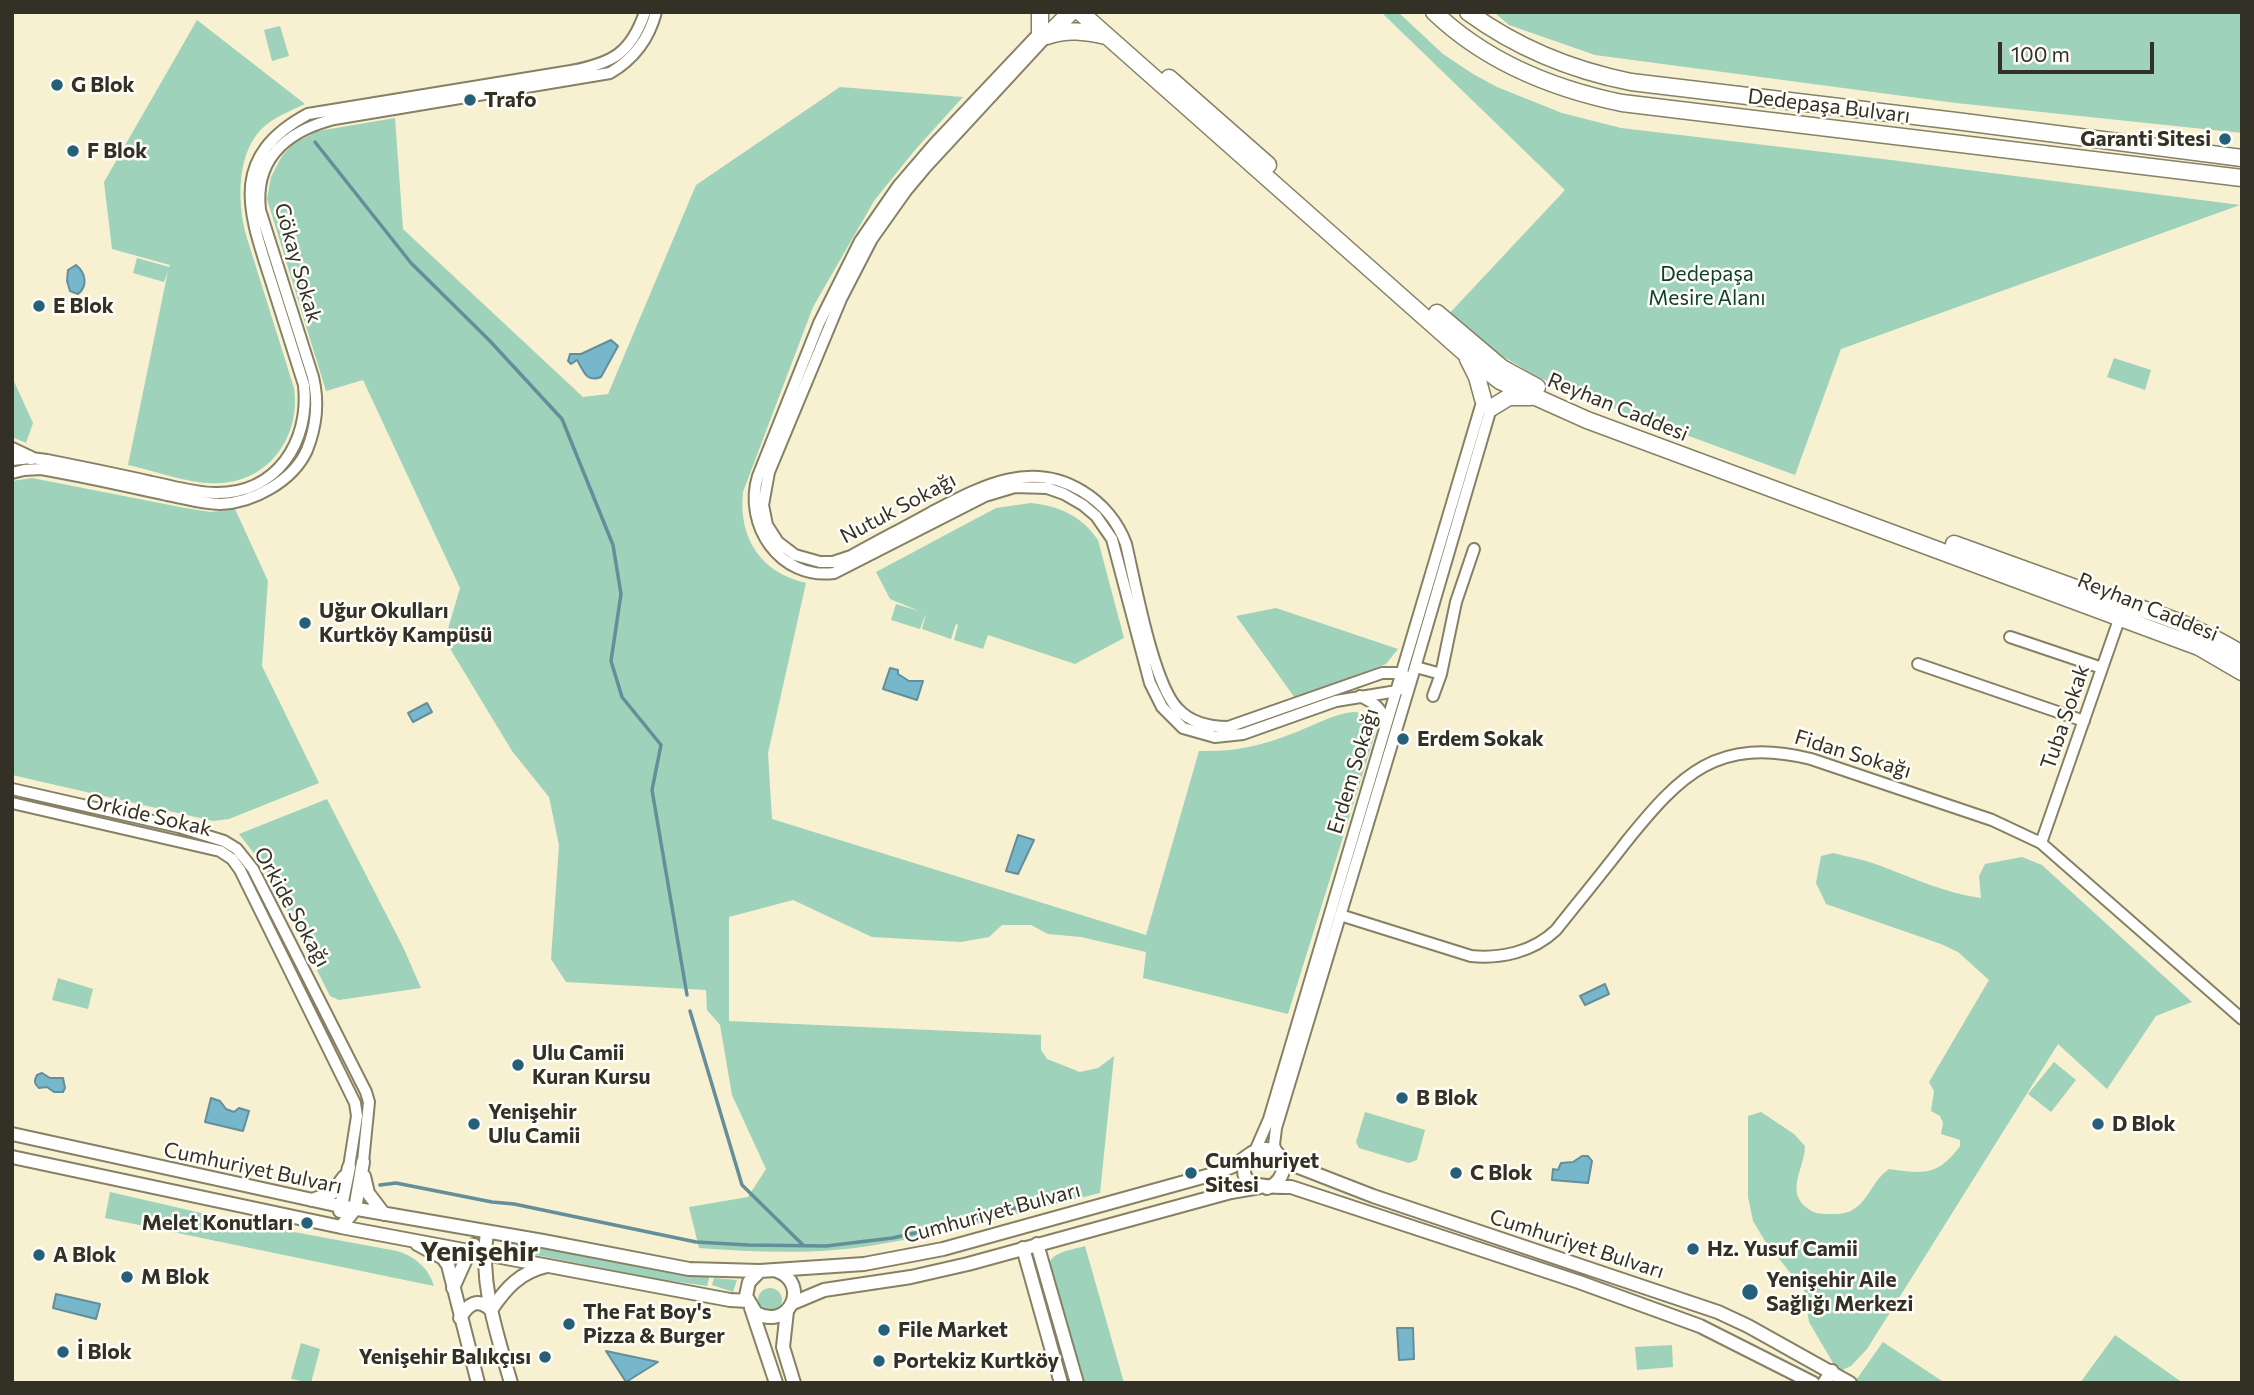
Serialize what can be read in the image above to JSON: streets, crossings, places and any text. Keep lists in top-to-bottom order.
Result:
{
  "streets": {
    "main road": ["Dedepaşa Bulvarı", "Reyhan Caddesi"],
    "street": [
      "Gökay Sokak",
      "Nutuk Sokağı",
      "Tuba Sokak",
      "Fidan Sokağı",
      "Erdem Sokağı",
      "Orkide Sokak",
      "Orkide Sokağı",
      "Cumhuriyet Bulvarı"
    ]
  },
  "crossings": [
    ["Reyhan Caddesi", "Tuba Sokak"],
    ["Nutuk Sokağı", "Erdem Sokağı"],
    ["Tuba Sokak", "Fidan Sokağı"],
    ["Fidan Sokağı", "Erdem Sokağı"],
    ["Erdem Sokağı", "Cumhuriyet Bulvarı"]
  ],
  "districts": ["Yenişehir"],
  "parks": ["Dedepaşa Mesire Alanı"],
  "places": [
    "G Blok",
    "Trafo",
    "Garanti Sitesi",
    "F Blok",
    "E Blok",
    "Uğur Okulları Kurtköy Kampüsü",
    "Erdem Sokak",
    "Ulu Camii Kuran Kursu",
    "B Blok",
    "Yenişehir Ulu Camii",
    "D Blok",
    "Cumhuriyet Sitesi",
    "C Blok",
    "Melet Konutları",
    "Hz. Yusuf Camii",
    "A Blok",
    "M Blok",
    "Yenişehir Aile Sağlığı Merkezi",
    "The Fat Boy's Pizza & Burger",
    "File Market",
    "İ Blok",
    "Yenişehir Balıkçısı",
    "Portekiz Kurtköy"
  ],
  "scale_bar": "100 m"
}
